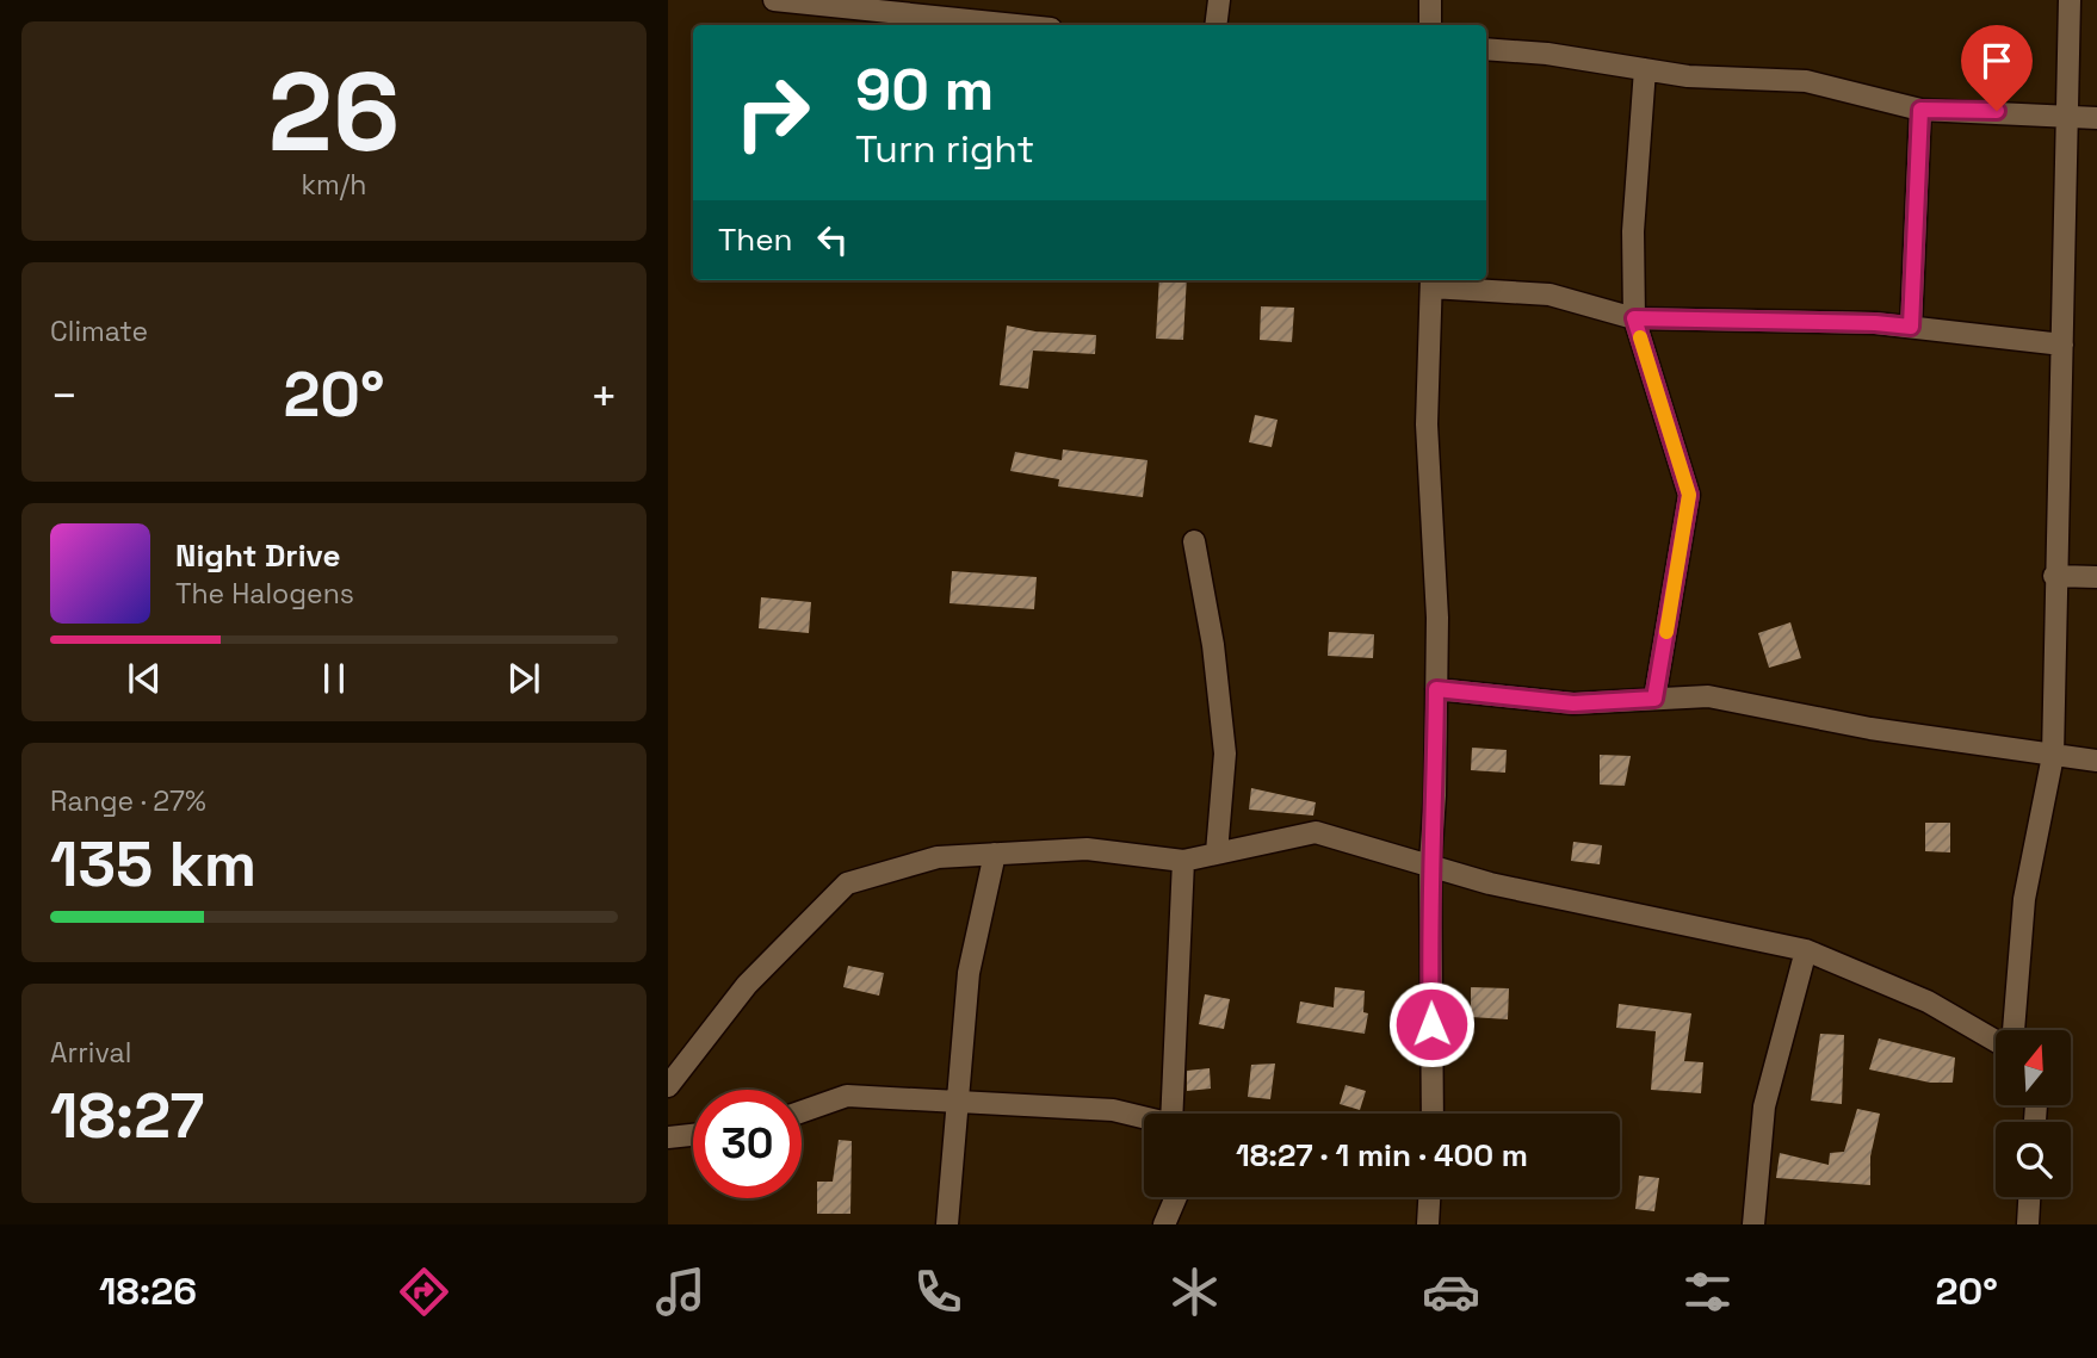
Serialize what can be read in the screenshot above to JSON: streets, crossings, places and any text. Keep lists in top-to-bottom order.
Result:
{
  "north": "top",
  "page": {
    "tile": [
      ["26", "km/h"],
      "Climate",
      ["Range · 27%", "135 km"],
      ["Arrival", "18:27"]
    ],
    "turn": ["90 m", "Turn right"],
    "then": "Then",
    "heat": ["−", "20°", "+"],
    "song": ["Night Drive", "The Halogens"],
    "limit": "30",
    "trip": "18:27 · 1 min · 400 m",
    "tabs": ["18:26", "20°"]
  }
}
